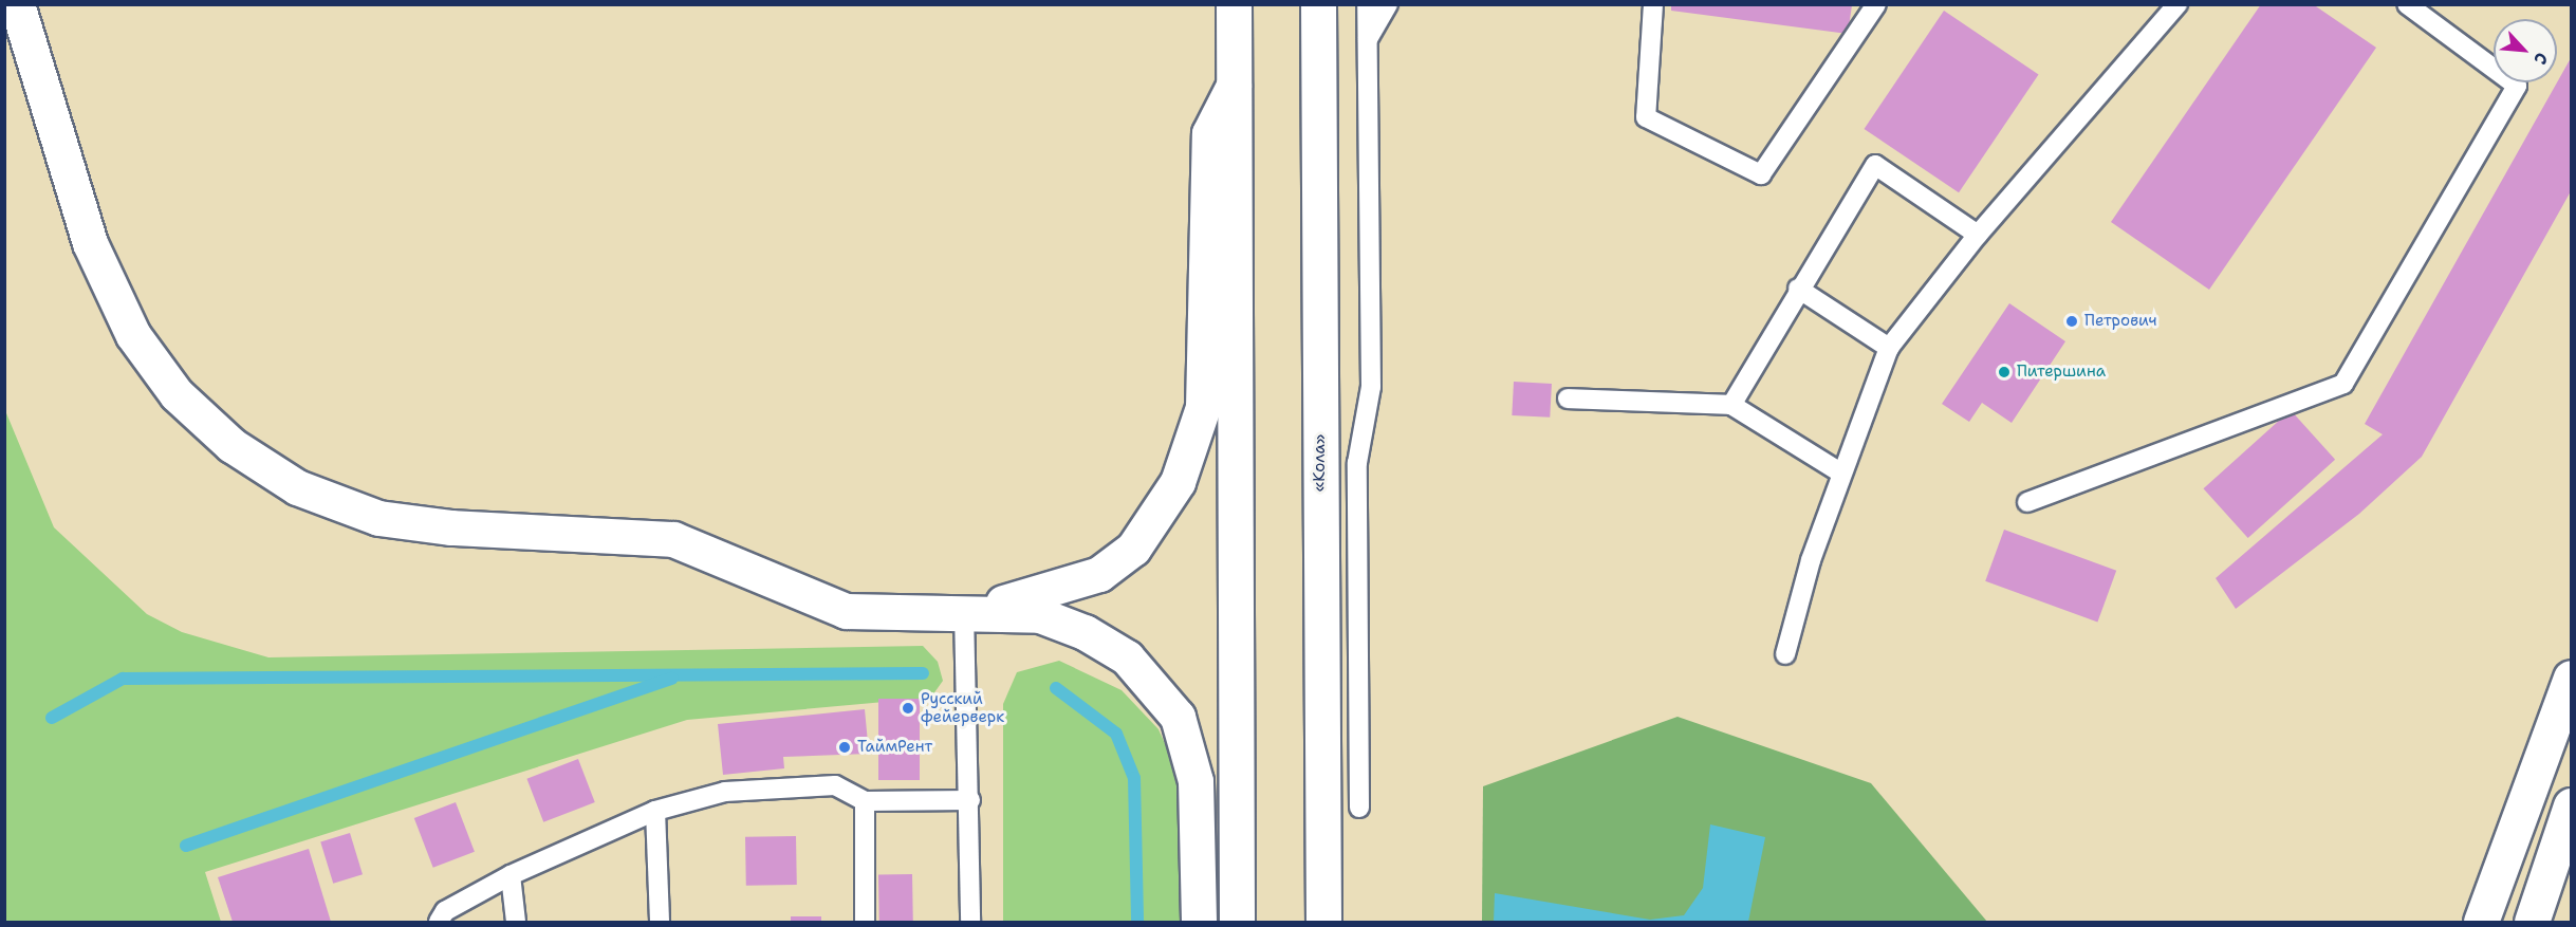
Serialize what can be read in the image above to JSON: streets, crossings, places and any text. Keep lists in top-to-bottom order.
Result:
{
  "streets": {
    "street": ["«Кола»"]
  },
  "places": [
    "Петрович",
    "Питершина",
    "Русский фейерверк",
    "ТаймРент"
  ],
  "north": "bottom right"
}
